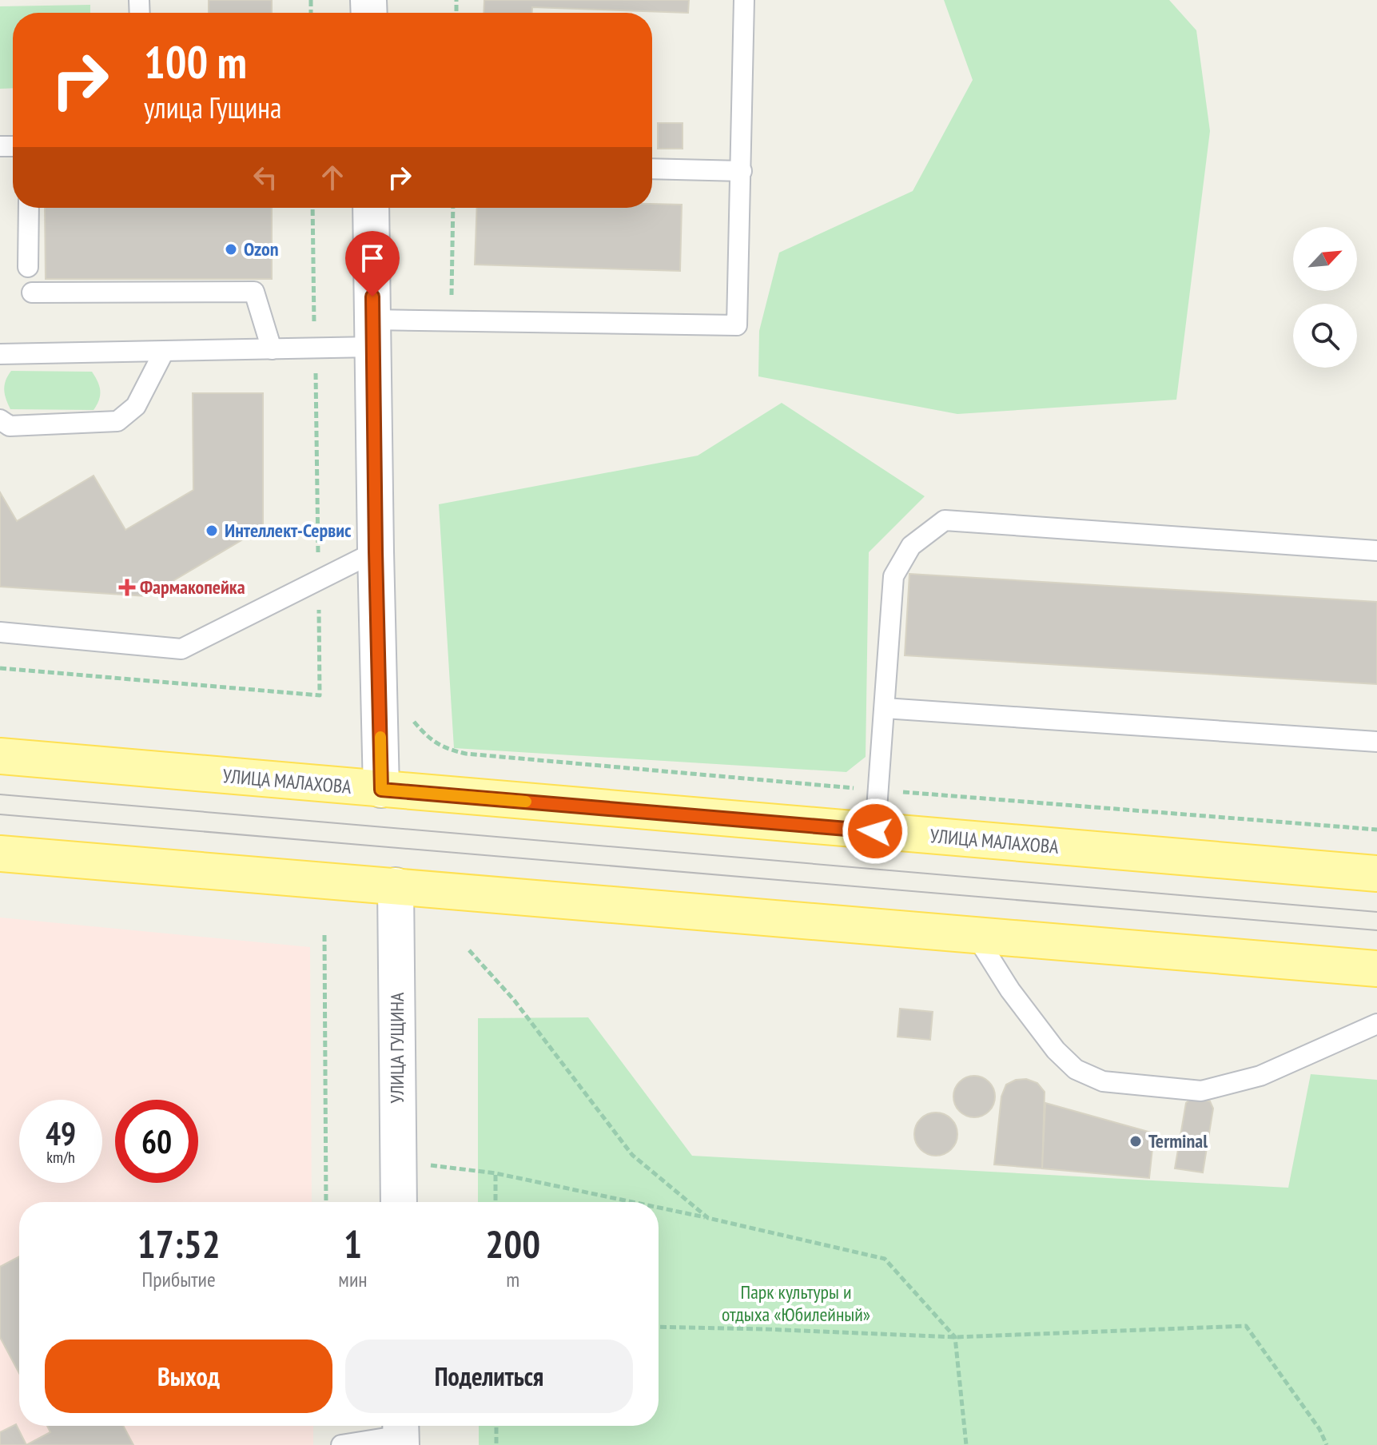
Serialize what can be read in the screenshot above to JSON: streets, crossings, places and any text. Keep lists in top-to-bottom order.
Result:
{
  "streets": {
    "main road": ["УЛИЦА МАЛАХОВА"],
    "street": ["УЛИЦА ГУЩИНА"]
  },
  "parks": ["Парк культуры и отдыха «Юбилейный»"],
  "places": {
    "other": ["Ozon", "Интеллект-Сервис", "Terminal"],
    "health": ["Фармакопейка"]
  },
  "north": "top right",
  "page": {
    "turn": ["100 m", "улица Гущина"],
    "speed": "49 km/h",
    "limit": "60",
    "eta": [
      "17:52",
      "Прибытие",
      "1",
      "мин",
      "200",
      "m"
    ],
    "buttons": ["Выход", "Поделиться"]
  }
}
